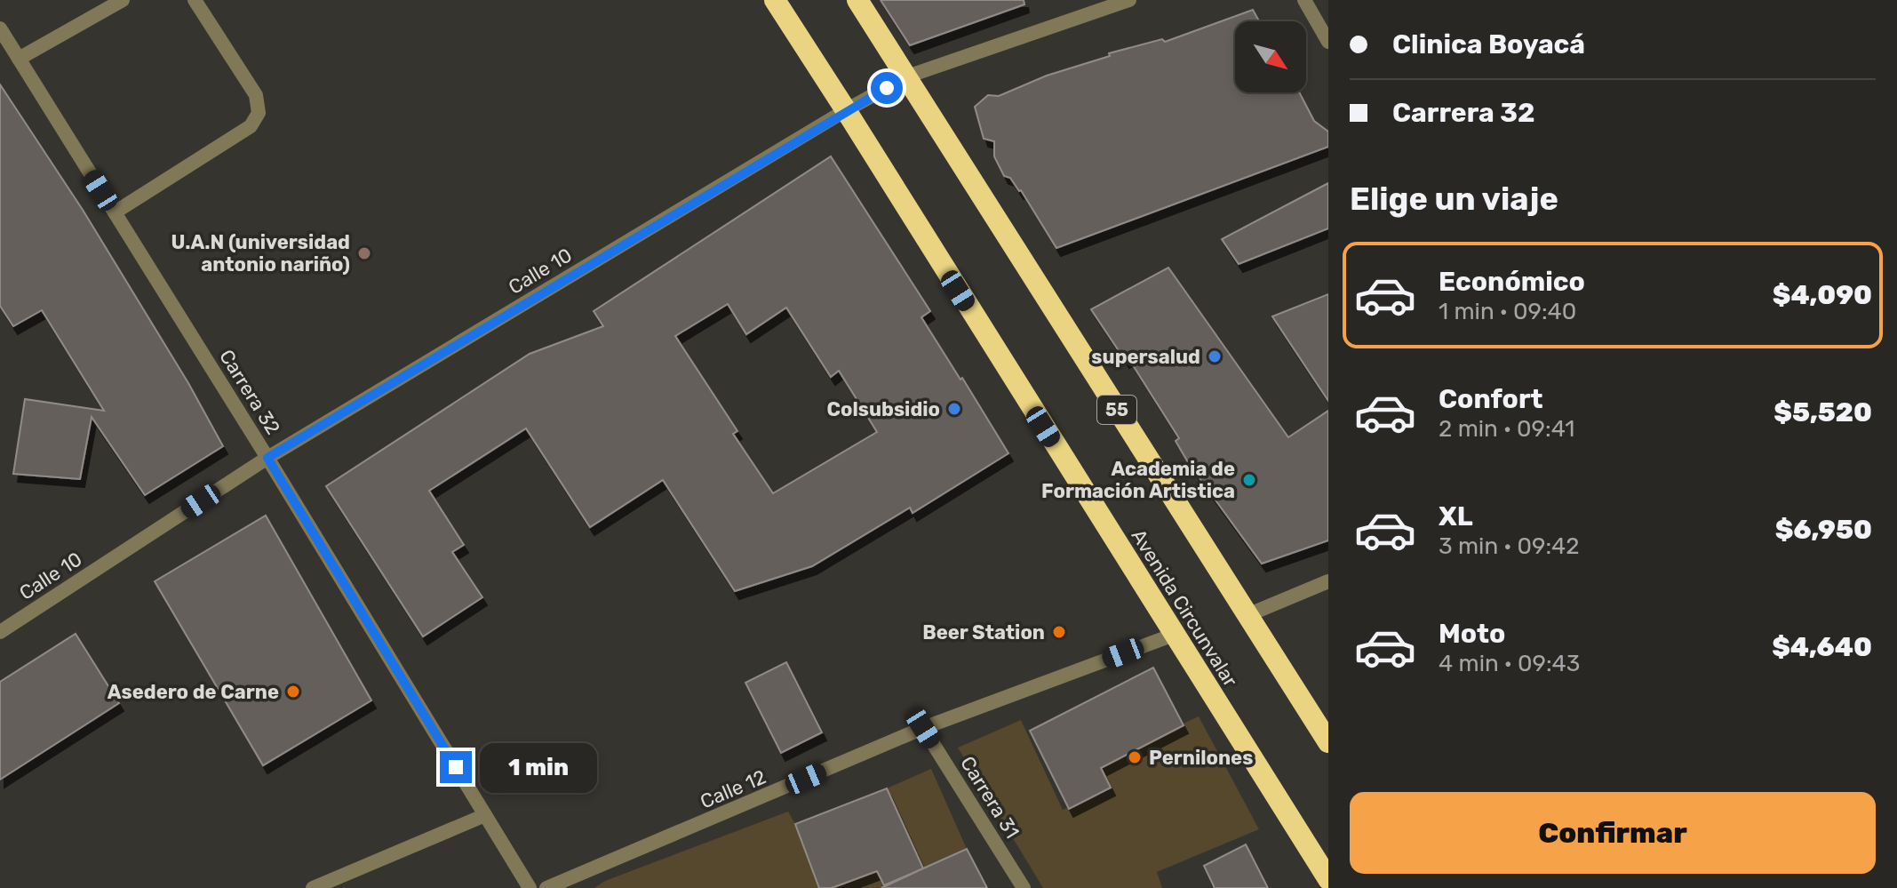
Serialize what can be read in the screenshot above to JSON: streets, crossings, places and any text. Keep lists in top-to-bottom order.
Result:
{
  "streets": {
    "highway": ["55", "Avenida Circunvalar"],
    "street": [
      "Calle 10",
      "Carrera 32",
      "Calle 12",
      "Carrera 31"
    ]
  },
  "crossings": [
    ["Calle 10", "Carrera 32"],
    ["Calle 10", "55"],
    ["Calle 10", "Avenida Circunvalar"],
    ["Avenida Circunvalar", "Calle 12"],
    ["Calle 12", "Carrera 31"]
  ],
  "places": [
    "U.A.N (universidad antonio nariño)",
    "supersalud",
    "Colsubsidio",
    "Academia de Formación Artistica",
    "Beer Station",
    "Asedero de Carne",
    "Pernilones"
  ],
  "north": "bottom right",
  "page": {
    "banner": ["Clinica Boyacá", "Carrera 32"],
    "heading": "Elige un viaje",
    "list": [
      {
        "name": "Económico",
        "note": "1 min · 09:40",
        "value": "$4,090"
      },
      {
        "name": "Confort",
        "note": "2 min · 09:41",
        "value": "$5,520"
      },
      {
        "name": "XL",
        "note": "3 min · 09:42",
        "value": "$6,950"
      },
      {
        "name": "Moto",
        "note": "4 min · 09:43",
        "value": "$4,640"
      }
    ],
    "bubble": "1 min",
    "buttons": "Confirmar"
  }
}
